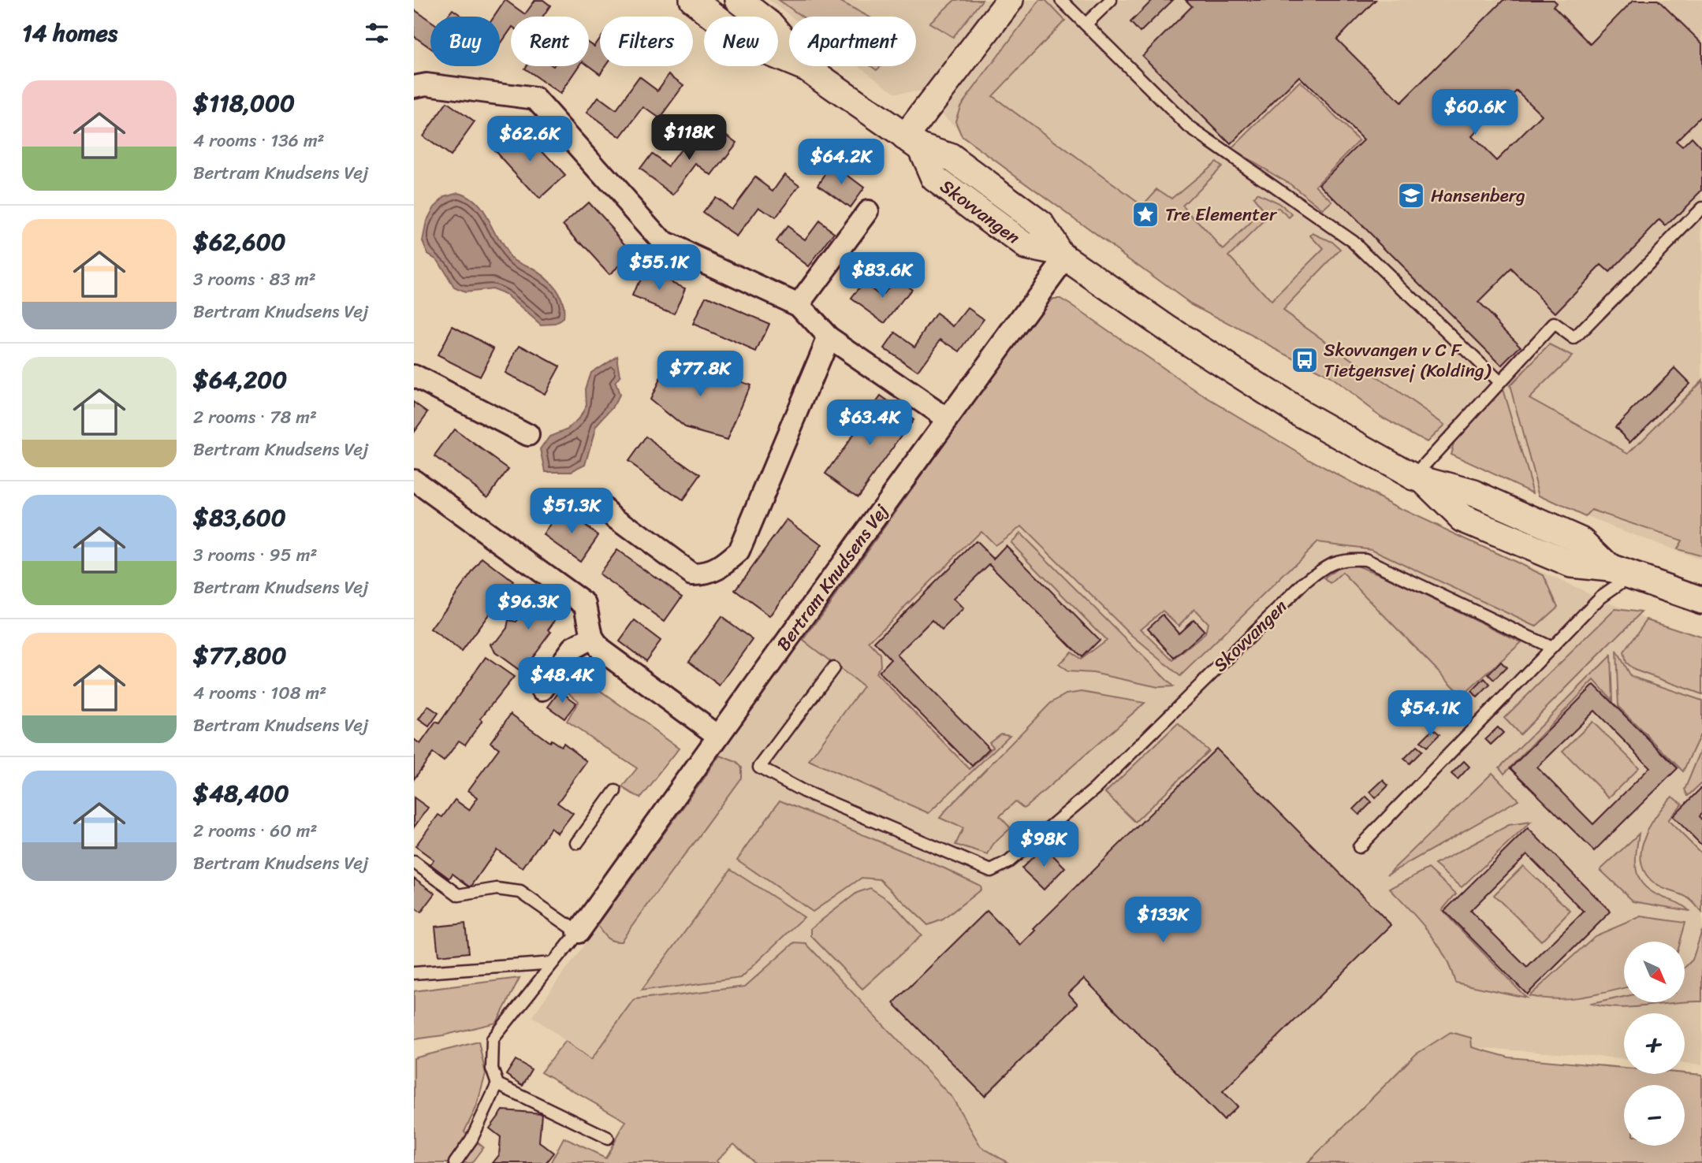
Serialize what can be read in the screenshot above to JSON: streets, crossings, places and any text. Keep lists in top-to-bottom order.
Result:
{
  "streets": {
    "street": ["Skovvangen", "Bertram Knudsens Vej"]
  },
  "crossings": [
    ["Skovvangen", "Bertram Knudsens Vej"]
  ],
  "places": {
    "school or university": ["Hansenberg"],
    "place": ["Tre Elementer"],
    "bus stop": ["Skovvangen v C F Tietgensvej (Kolding)"]
  },
  "north": "bottom right",
  "page": {
    "heading": "14 homes",
    "chip": [
      "Buy",
      "Rent",
      "Filters",
      "New",
      "Apartment"
    ],
    "list": [
      {
        "name": "$118,000",
        "note": "4 rooms · 136 m² · Bertram Knudsens Vej"
      },
      {
        "name": "$62,600",
        "note": "3 rooms · 83 m² · Bertram Knudsens Vej"
      },
      {
        "name": "$64,200",
        "note": "2 rooms · 78 m² · Bertram Knudsens Vej"
      },
      {
        "name": "$83,600",
        "note": "3 rooms · 95 m² · Bertram Knudsens Vej"
      },
      {
        "name": "$77,800",
        "note": "4 rooms · 108 m² · Bertram Knudsens Vej"
      },
      {
        "name": "$48,400",
        "note": "2 rooms · 60 m² · Bertram Knudsens Vej"
      }
    ],
    "price": [
      "$60.6K",
      "$118K",
      "$62.6K",
      "$64.2K",
      "$55.1K",
      "$83.6K",
      "$77.8K",
      "$63.4K",
      "$51.3K",
      "$96.3K",
      "$48.4K",
      "$54.1K",
      "$98K",
      "$133K"
    ],
    "map_buttons": ["+", "−"]
  }
}
